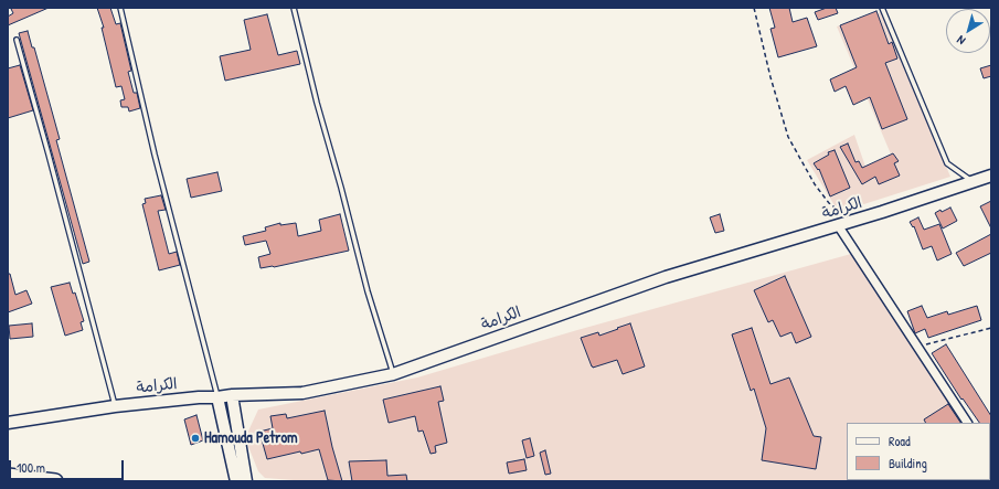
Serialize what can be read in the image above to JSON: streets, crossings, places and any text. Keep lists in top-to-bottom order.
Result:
{
  "streets": {
    "main road": ["الكرامة"]
  },
  "places": ["Hamouda Petrom"],
  "legend": ["Road", "Building"],
  "scale_bar": "100 m",
  "north": "bottom left"
}
